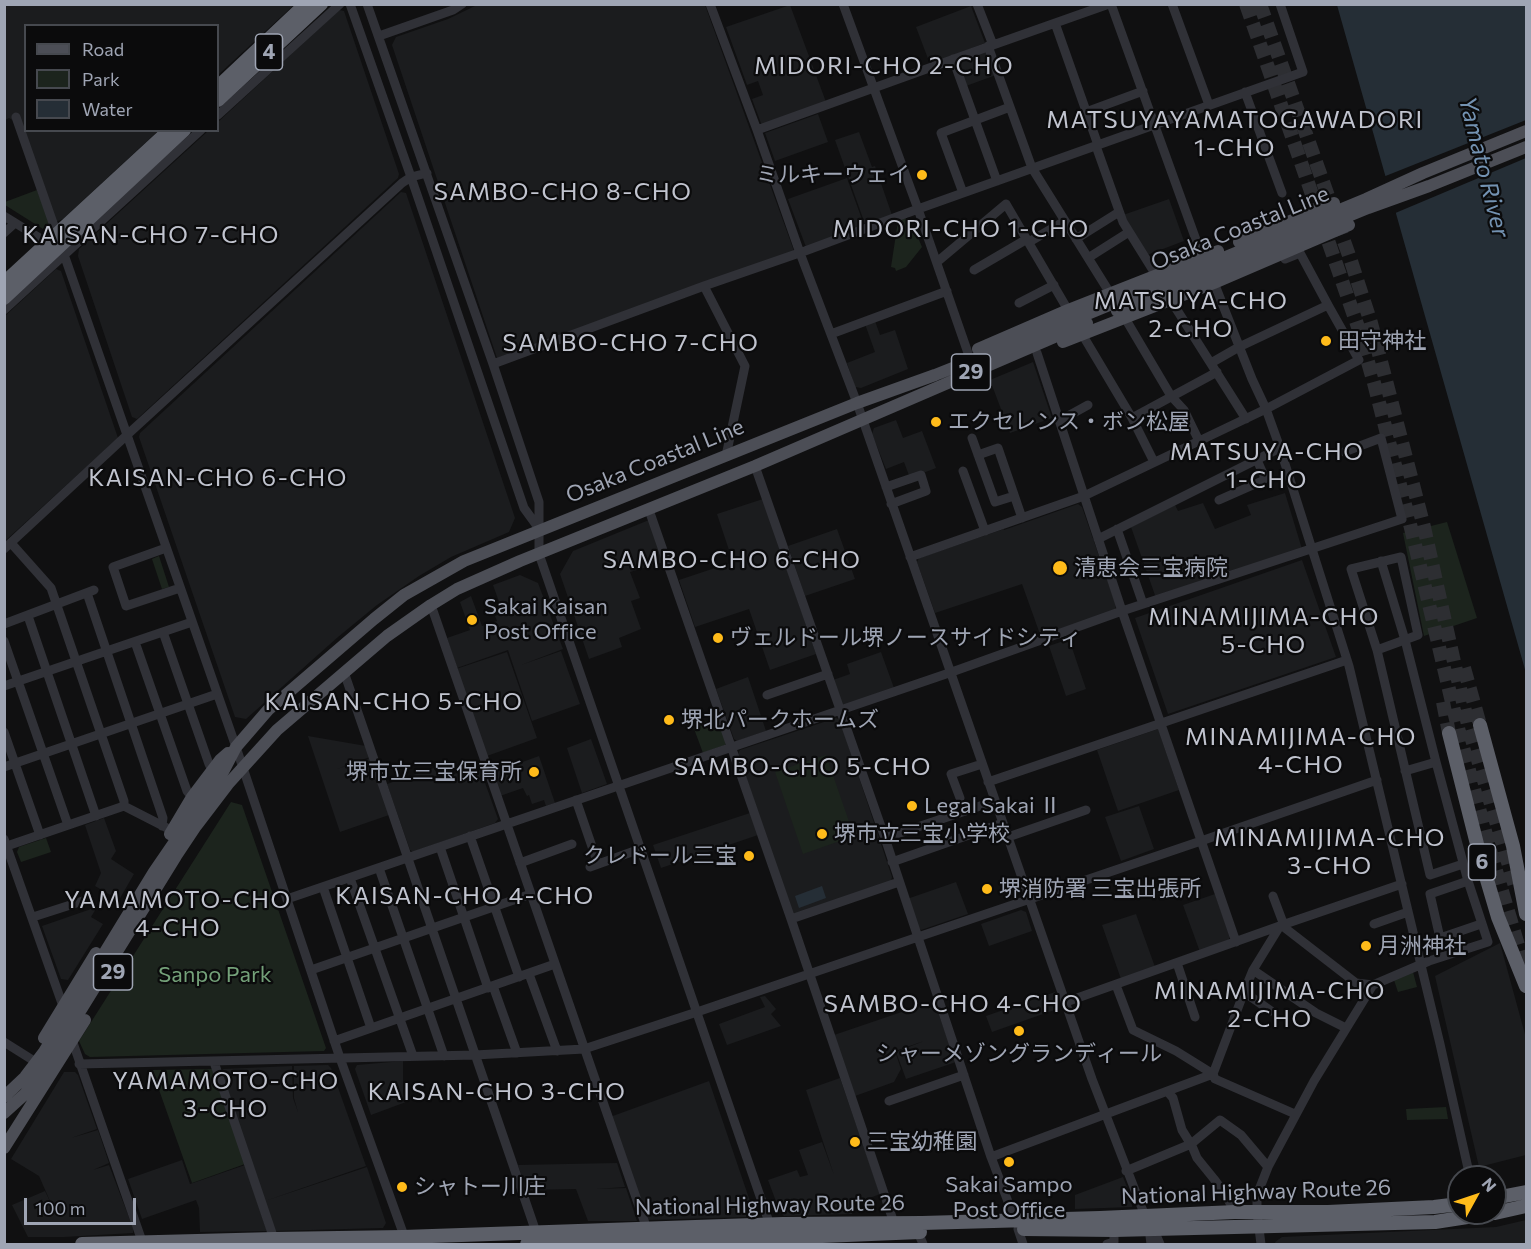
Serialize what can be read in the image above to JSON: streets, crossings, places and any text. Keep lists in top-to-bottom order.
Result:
{
  "streets": {
    "highway": ["4", "6", "National Highway Route 26"],
    "main road": ["Osaka Coastal Line", "29"]
  },
  "crossings": [
    ["Osaka Coastal Line", "29"]
  ],
  "districts": [
    "MIDORI-CHO 2-CHO",
    "MATSUYAYAMATOGAWADORI 1-CHO",
    "SAMBO-CHO 8-CHO",
    "MIDORI-CHO 1-CHO",
    "KAISAN-CHO 7-CHO",
    "MATSUYA-CHO 2-CHO",
    "SAMBO-CHO 7-CHO",
    "MATSUYA-CHO 1-CHO",
    "KAISAN-CHO 6-CHO",
    "SAMBO-CHO 6-CHO",
    "MINAMIJIMA-CHO 5-CHO",
    "KAISAN-CHO 5-CHO",
    "MINAMIJIMA-CHO 4-CHO",
    "SAMBO-CHO 5-CHO",
    "MINAMIJIMA-CHO 3-CHO",
    "KAISAN-CHO 4-CHO",
    "YAMAMOTO-CHO 4-CHO",
    "MINAMIJIMA-CHO 2-CHO",
    "SAMBO-CHO 4-CHO",
    "YAMAMOTO-CHO 3-CHO",
    "KAISAN-CHO 3-CHO"
  ],
  "water": ["Yamato River"],
  "parks": ["Sanpo Park"],
  "places": [
    "ミルキーウェイ",
    "田守神社",
    "エクセレンス・ボン松屋",
    "清恵会三宝病院",
    "Sakai Kaisan Post Office",
    "ヴェルドール堺ノースサイドシティ",
    "堺北パークホームズ",
    "堺市立三宝保育所",
    "Legal Sakai Ⅱ",
    "堺市立三宝小学校",
    "クレドール三宝",
    "堺消防署 三宝出張所",
    "月洲神社",
    "シャーメゾングランディール",
    "三宝幼稚園",
    "Sakai Sampo Post Office",
    "シャトー川庄"
  ],
  "legend": ["Road", "Park", "Water"],
  "scale_bar": "100 m",
  "north": "top right"
}
